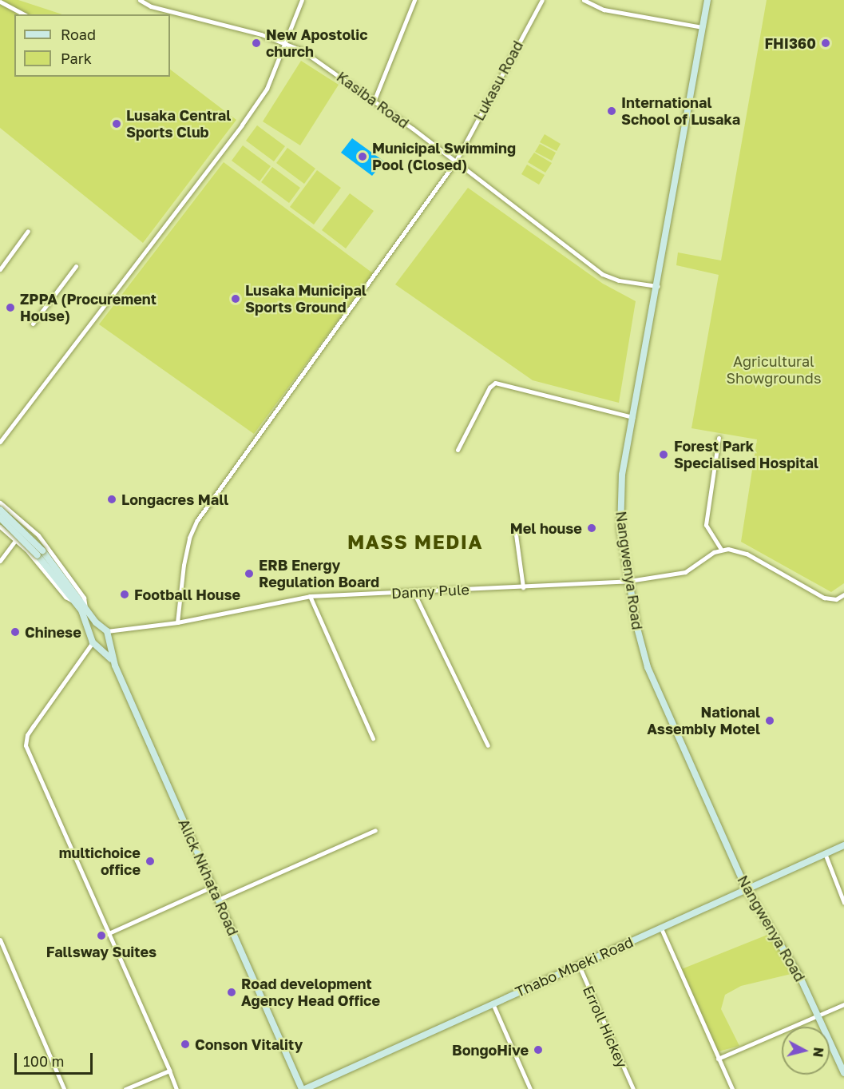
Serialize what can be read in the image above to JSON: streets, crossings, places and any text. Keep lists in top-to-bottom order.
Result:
{
  "streets": {
    "main road": ["Nangwenya Road", "Alick Nkhata Road", "Thabo Mbeki Road"],
    "street": [
      "Lukasu Road",
      "Kasiba Road",
      "Danny Pule",
      "Erroll Hickey"
    ]
  },
  "crossings": [
    ["Lukasu Road", "Kasiba Road"],
    ["Lukasu Road", "Danny Pule"],
    ["Kasiba Road", "Nangwenya Road"],
    ["Nangwenya Road", "Danny Pule"],
    ["Nangwenya Road", "Thabo Mbeki Road"],
    ["Danny Pule", "Alick Nkhata Road"],
    ["Alick Nkhata Road", "Thabo Mbeki Road"],
    ["Thabo Mbeki Road", "Erroll Hickey"]
  ],
  "districts": ["MASS MEDIA"],
  "parks": ["Agricultural Showgrounds"],
  "places": [
    "New Apostolic church",
    "FHI360",
    "International School of Lusaka",
    "Lusaka Central Sports Club",
    "Municipal Swimming Pool (Closed)",
    "Lusaka Municipal Sports Ground",
    "ZPPA (Procurement House)",
    "Forest Park Specialised Hospital",
    "Longacres Mall",
    "Mel house",
    "ERB Energy Regulation Board",
    "Football House",
    "Chinese",
    "National Assembly Motel",
    "multichoice office",
    "Fallsway Suites",
    "Road development Agency Head Office",
    "Conson Vitality",
    "BongoHive"
  ],
  "legend": ["Road", "Park"],
  "scale_bar": "100 m",
  "north": "right"
}
